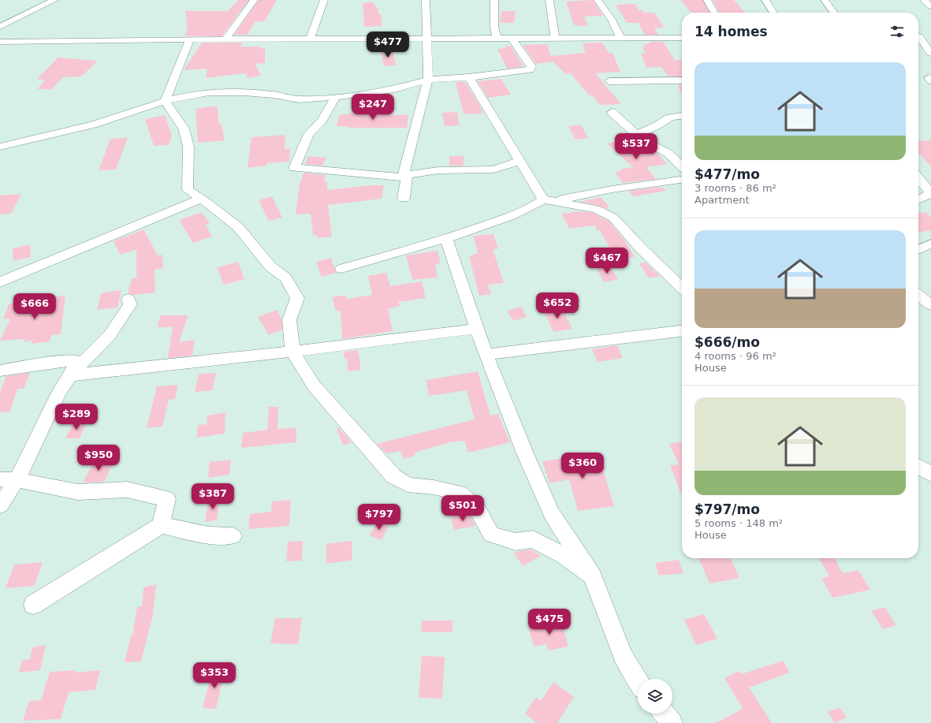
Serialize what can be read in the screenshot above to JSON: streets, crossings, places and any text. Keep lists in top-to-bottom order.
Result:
{
  "page": {
    "heading": "14 homes",
    "price": [
      "$477",
      "$247",
      "$537",
      "$467",
      "$652",
      "$666",
      "$289",
      "$950",
      "$360",
      "$387",
      "$501",
      "$797",
      "$475",
      "$353"
    ],
    "list": [
      {
        "name": "$477/mo",
        "note": "3 rooms · 86 m² · Apartment"
      },
      {
        "name": "$666/mo",
        "note": "4 rooms · 96 m² · House"
      },
      {
        "name": "$797/mo",
        "note": "5 rooms · 148 m² · House"
      }
    ]
  }
}
